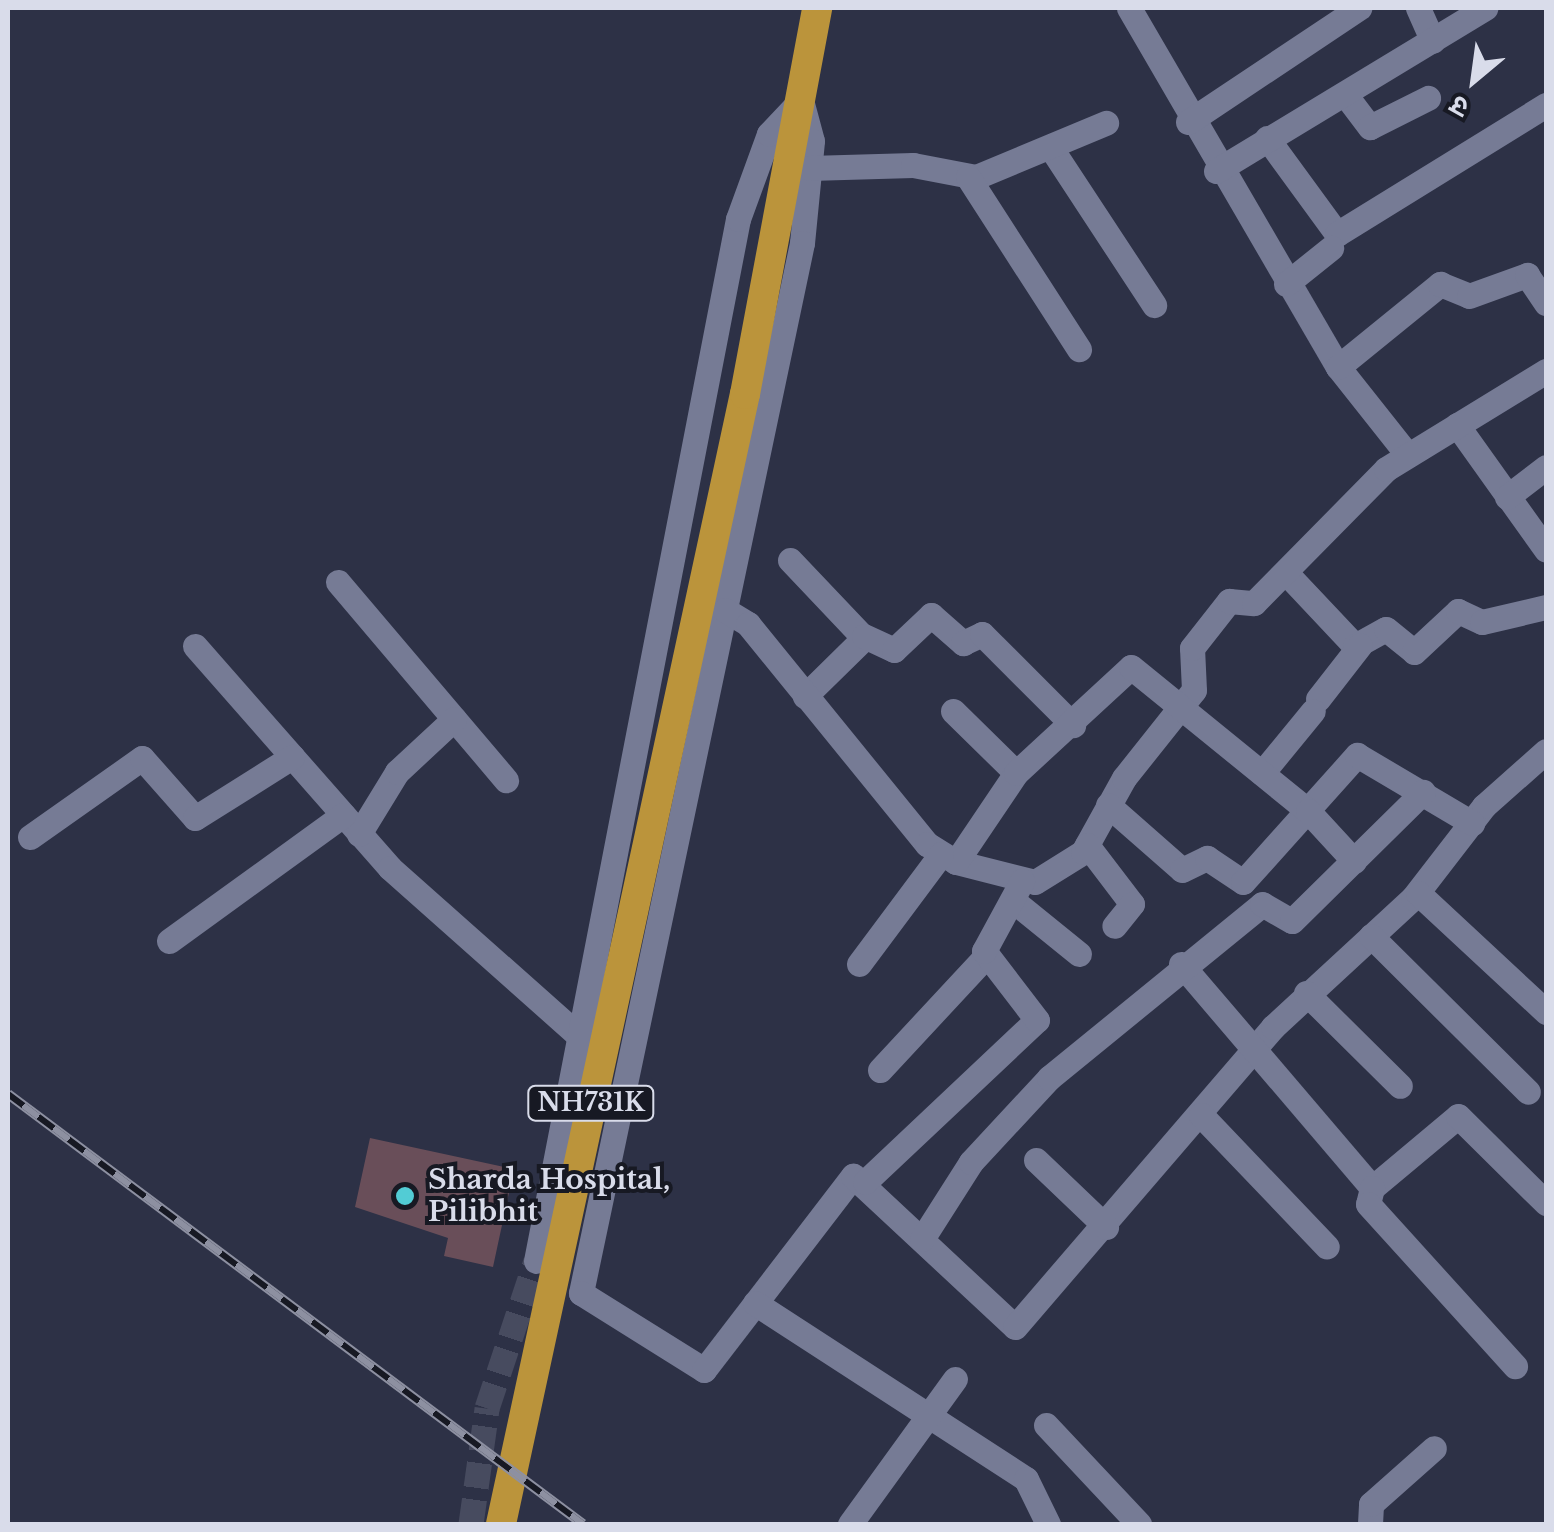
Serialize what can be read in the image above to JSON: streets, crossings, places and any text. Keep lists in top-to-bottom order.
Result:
{
  "streets": {
    "highway": ["NH731K"]
  },
  "places": ["Sharda Hospital, Pilibhit"],
  "north": "bottom left"
}
